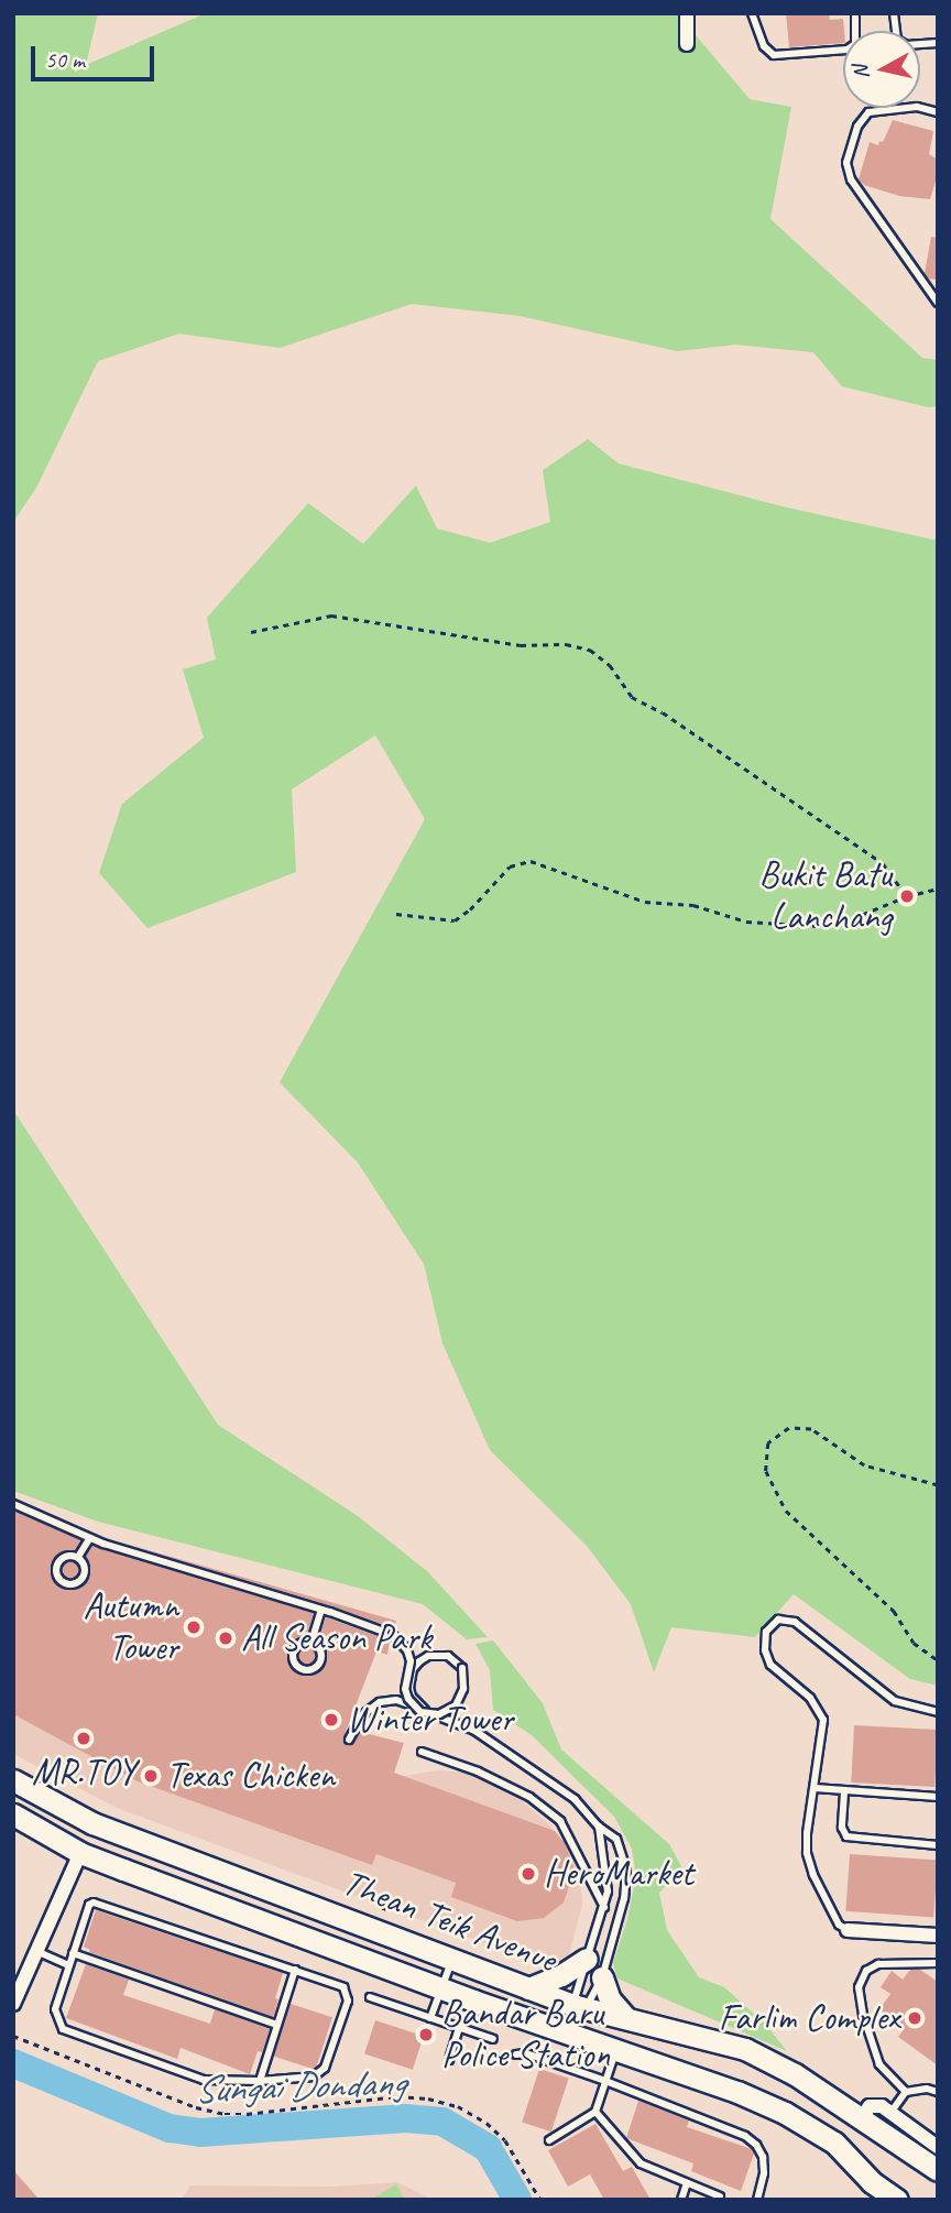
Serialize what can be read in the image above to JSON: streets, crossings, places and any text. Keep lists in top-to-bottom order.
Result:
{
  "streets": {
    "main road": ["Thean Teik Avenue"]
  },
  "water": ["Sungai Dondang"],
  "places": [
    "Bukit Batu Lanchang",
    "Autumn Tower",
    "All Season Park",
    "Winter Tower",
    "MR.TOY",
    "Texas Chicken",
    "HeroMarket",
    "Farlim Complex",
    "Bandar Baru Police Station"
  ],
  "scale_bar": "50 m",
  "north": "left"
}
